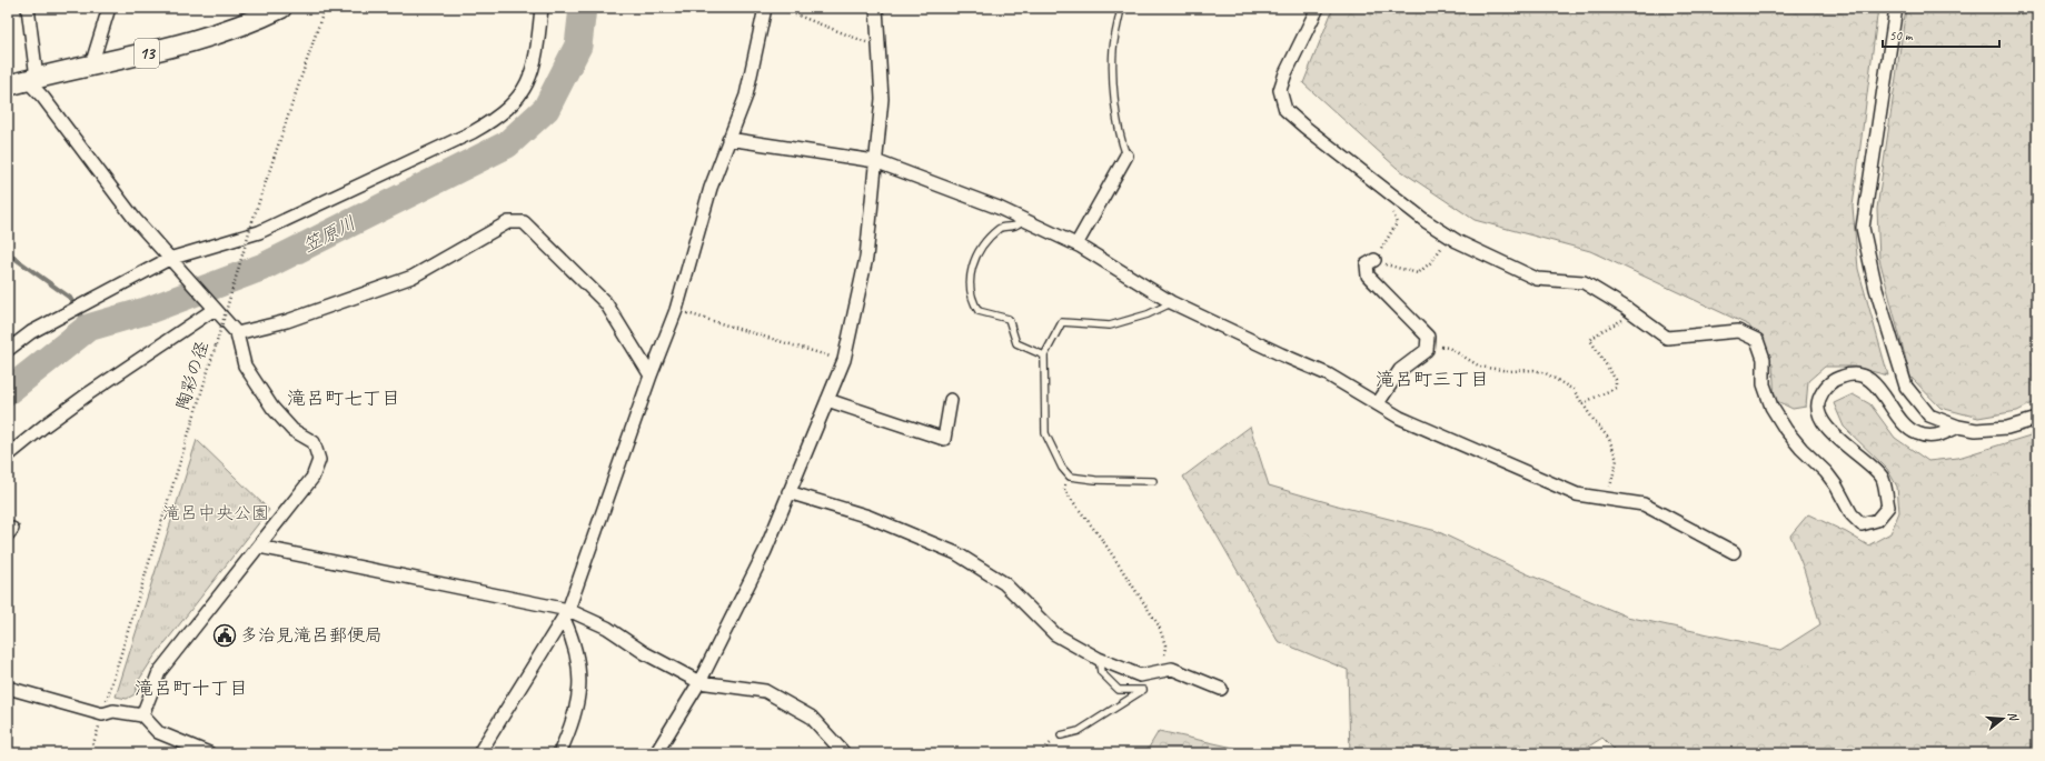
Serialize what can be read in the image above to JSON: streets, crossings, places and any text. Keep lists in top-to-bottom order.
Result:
{
  "streets": {
    "main road": ["13"],
    "path": ["陶彩の径"]
  },
  "districts": ["滝呂町三丁目", "滝呂町七丁目", "滝呂町十丁目"],
  "water": ["笠原川"],
  "parks": ["滝呂中央公園"],
  "places": {
    "public building": ["多治見滝呂郵便局"]
  },
  "scale_bar": "50 m",
  "north": "right"
}
